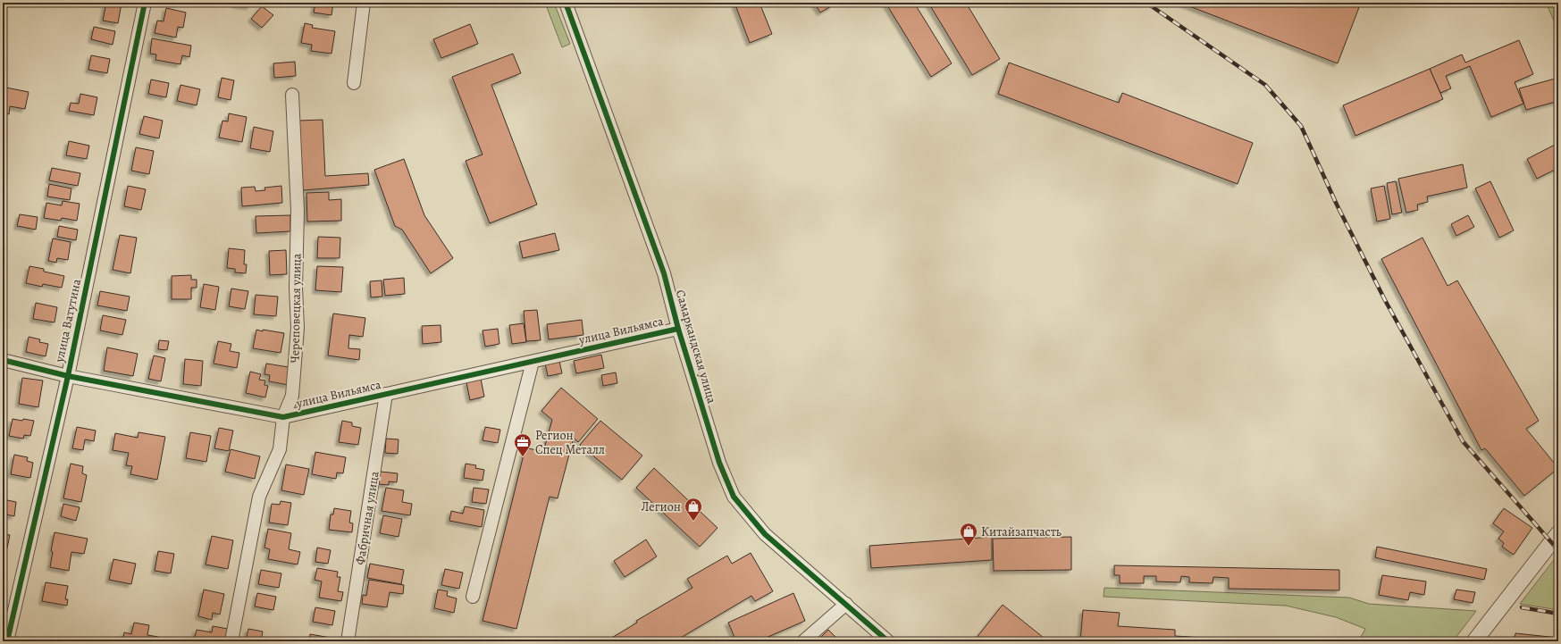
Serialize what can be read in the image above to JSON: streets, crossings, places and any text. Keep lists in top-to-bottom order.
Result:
{
  "streets": {
    "street": [
      "Череповецкая улица",
      "улица Ватутина",
      "улица Вильямса",
      "Самаркандская улица",
      "Фабричная улица"
    ]
  },
  "crossings": [
    ["Череповецкая улица", "улица Вильямса"],
    ["улица Ватутина", "улица Вильямса"],
    ["улица Вильямса", "Самаркандская улица"],
    ["улица Вильямса", "Фабричная улица"]
  ],
  "places": {
    "office": ["Регион Спец Металл"],
    "shop": ["Легион", "Китайзапчасть"]
  }
}
